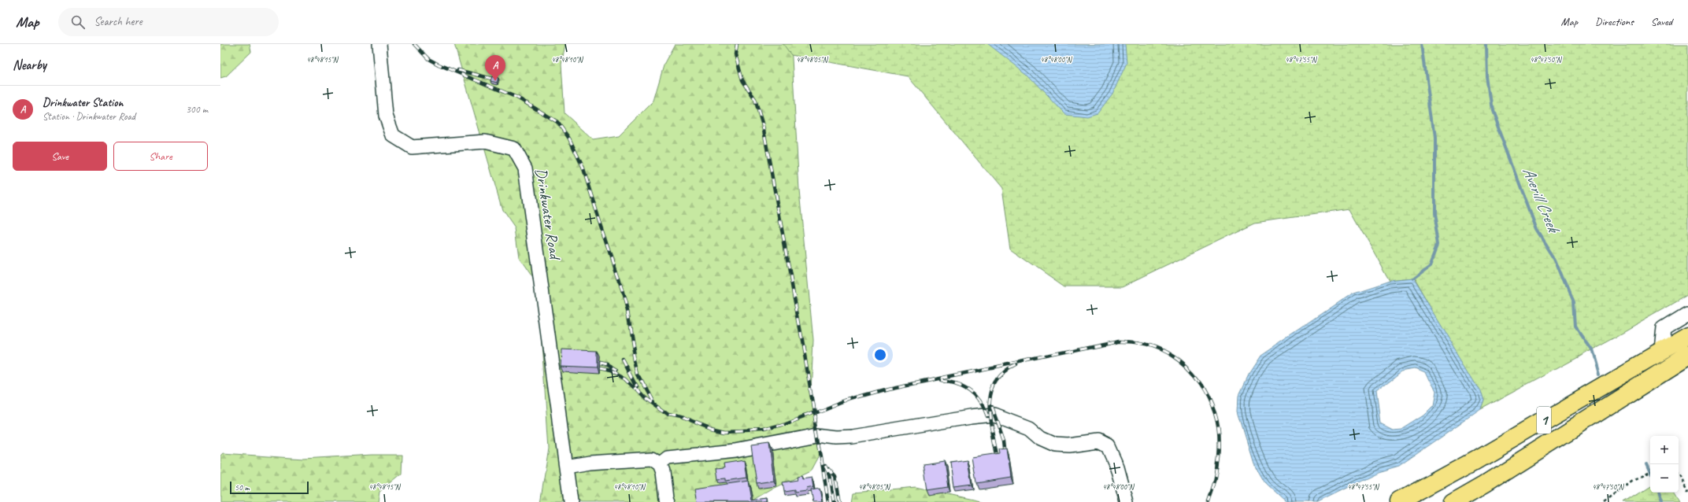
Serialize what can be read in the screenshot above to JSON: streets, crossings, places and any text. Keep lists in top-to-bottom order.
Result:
{
  "streets": {
    "highway": ["1"],
    "street": ["Drinkwater Road"]
  },
  "water": ["Averill Creek"],
  "scale_bar": "50 m",
  "page": {
    "header": "Map",
    "search": "Search here",
    "nav": ["Map", "Directions", "Saved"],
    "heading": "Nearby",
    "pins": "A",
    "list": [
      {
        "mark": "A",
        "name": "Drinkwater Station",
        "note": "Station · Drinkwater Road",
        "value": "300 m"
      }
    ],
    "buttons": ["Save", "Share"],
    "map_buttons": ["+", "−"],
    "scale": "50 m"
  },
  "coordinates": [
    "48°48'15\"N",
    "48°48'10\"N",
    "48°48'05\"N",
    "48°48'00\"N",
    "48°47'55\"N",
    "48°47'50\"N"
  ]
}
